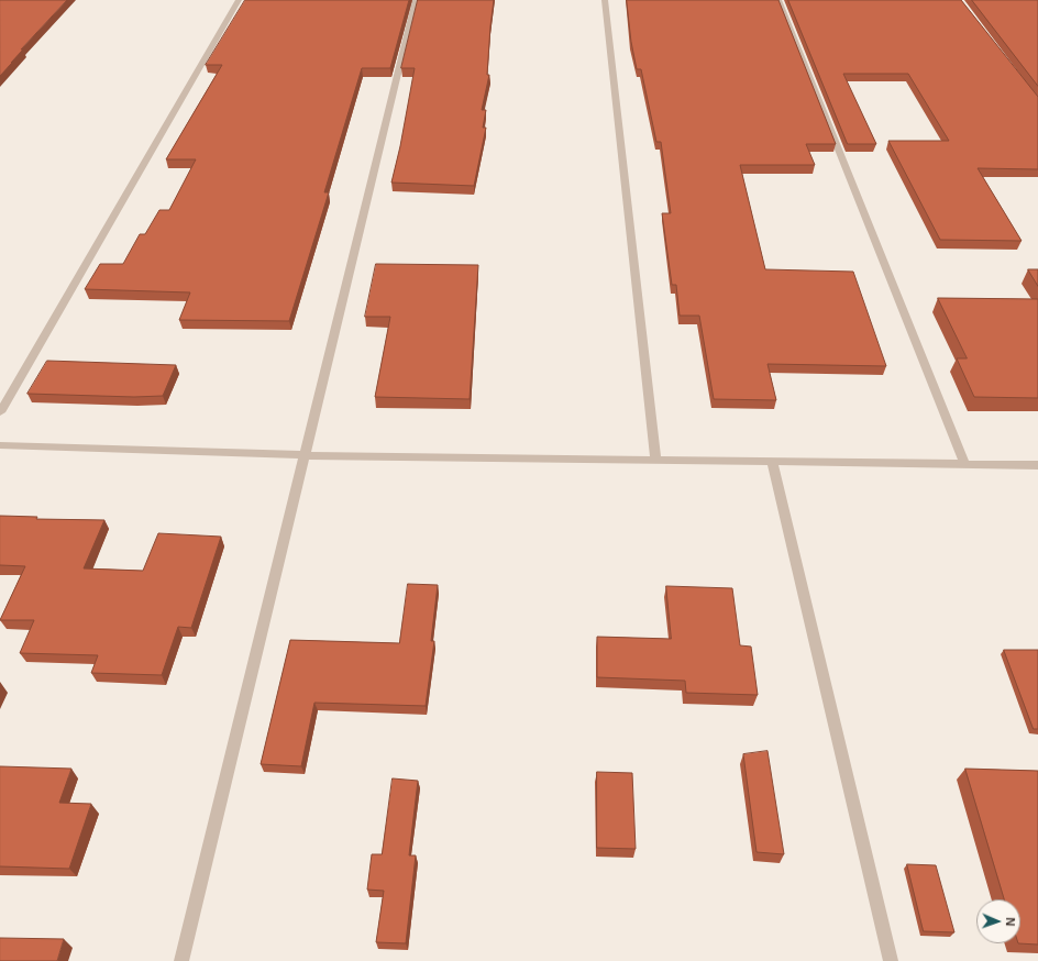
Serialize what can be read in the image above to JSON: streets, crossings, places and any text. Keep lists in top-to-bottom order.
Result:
{
  "north": "right"
}
